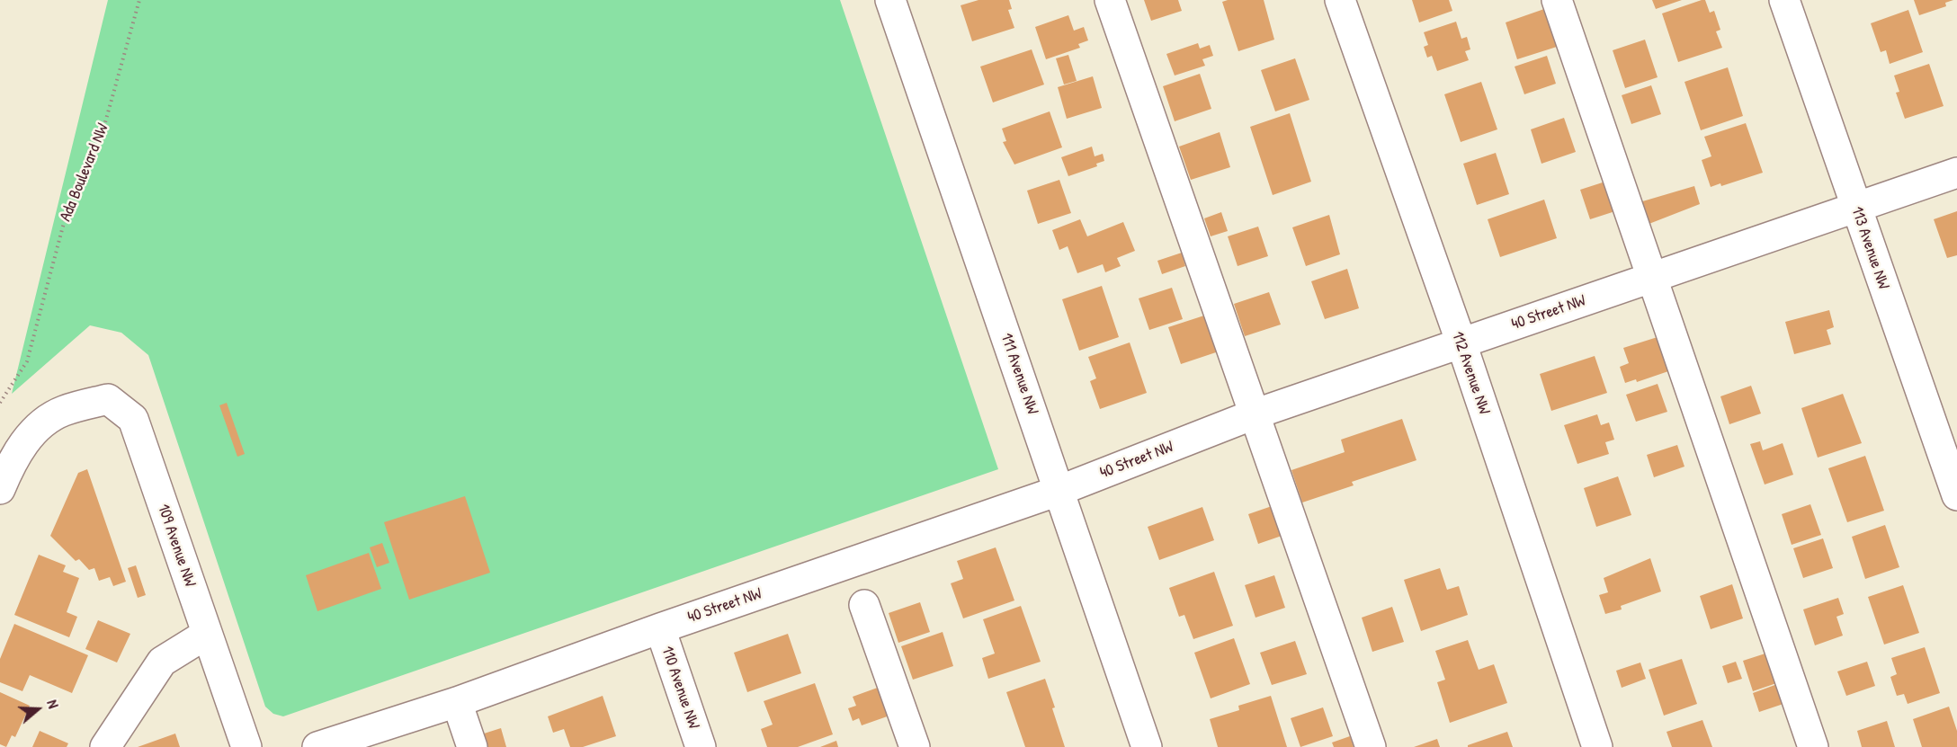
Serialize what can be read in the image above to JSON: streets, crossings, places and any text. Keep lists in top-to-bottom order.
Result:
{
  "streets": {
    "street": [
      "113 Avenue NW",
      "40 Street NW",
      "112 Avenue NW",
      "111 Avenue NW",
      "109 Avenue NW",
      "110 Avenue NW"
    ],
    "path": ["Ada Boulevard NW"]
  },
  "crossings": [
    ["113 Avenue NW", "40 Street NW"],
    ["40 Street NW", "112 Avenue NW"],
    ["40 Street NW", "111 Avenue NW"],
    ["40 Street NW", "110 Avenue NW"]
  ],
  "north": "right"
}
